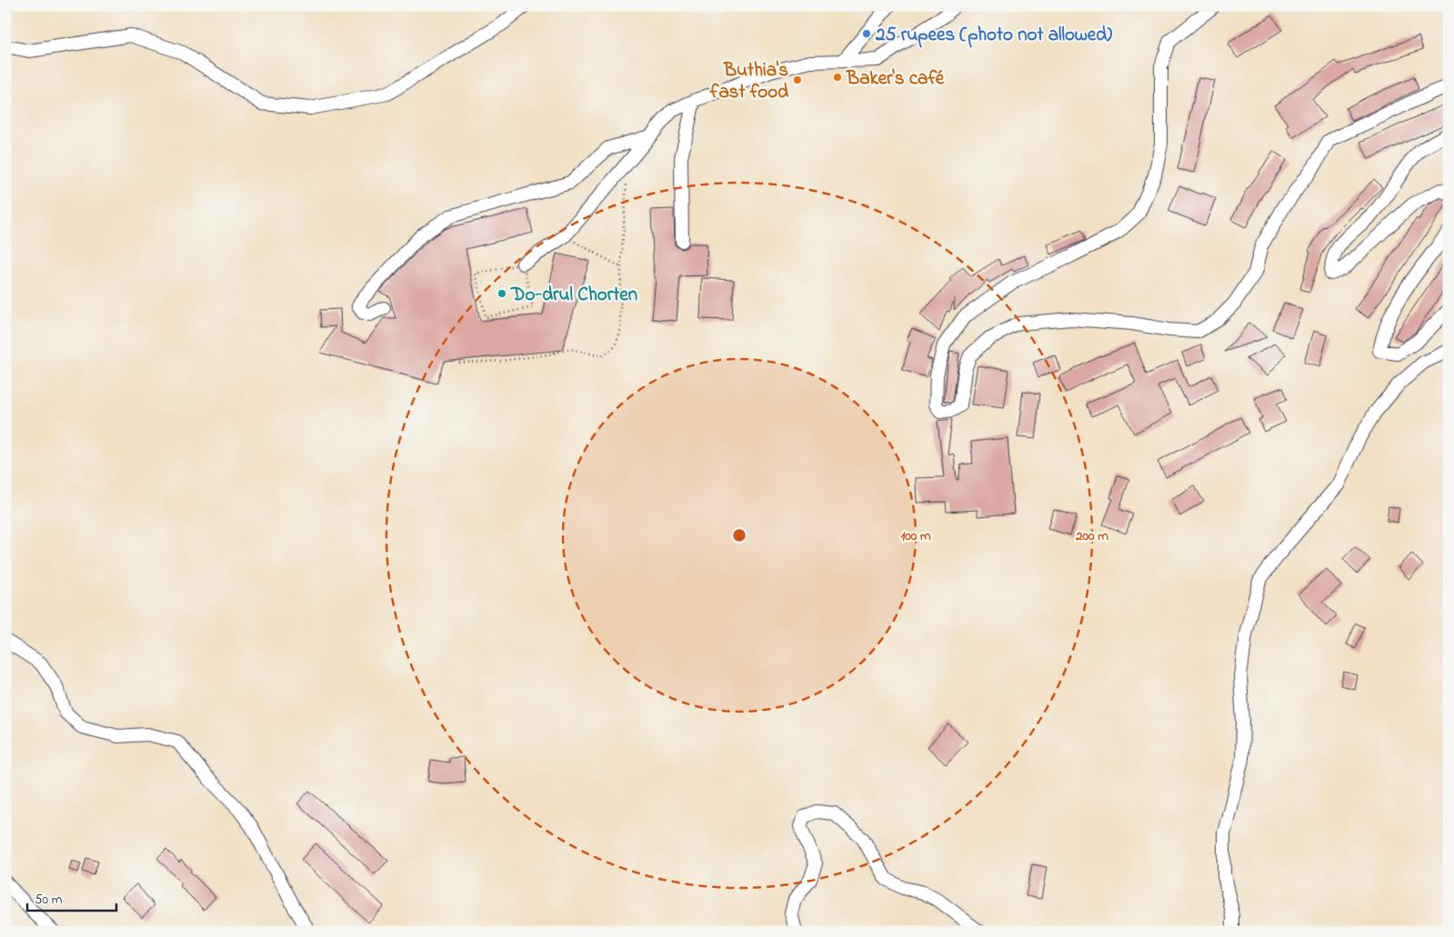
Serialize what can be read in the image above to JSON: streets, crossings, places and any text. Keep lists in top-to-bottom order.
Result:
{
  "places": [
    "25 rupees (photo not allowed)",
    "Baker's café",
    "Buthia's fast food",
    "Do-drul Chorten"
  ],
  "scale_bar": "50 m",
  "rings": ["100 m", "200 m"]
}
